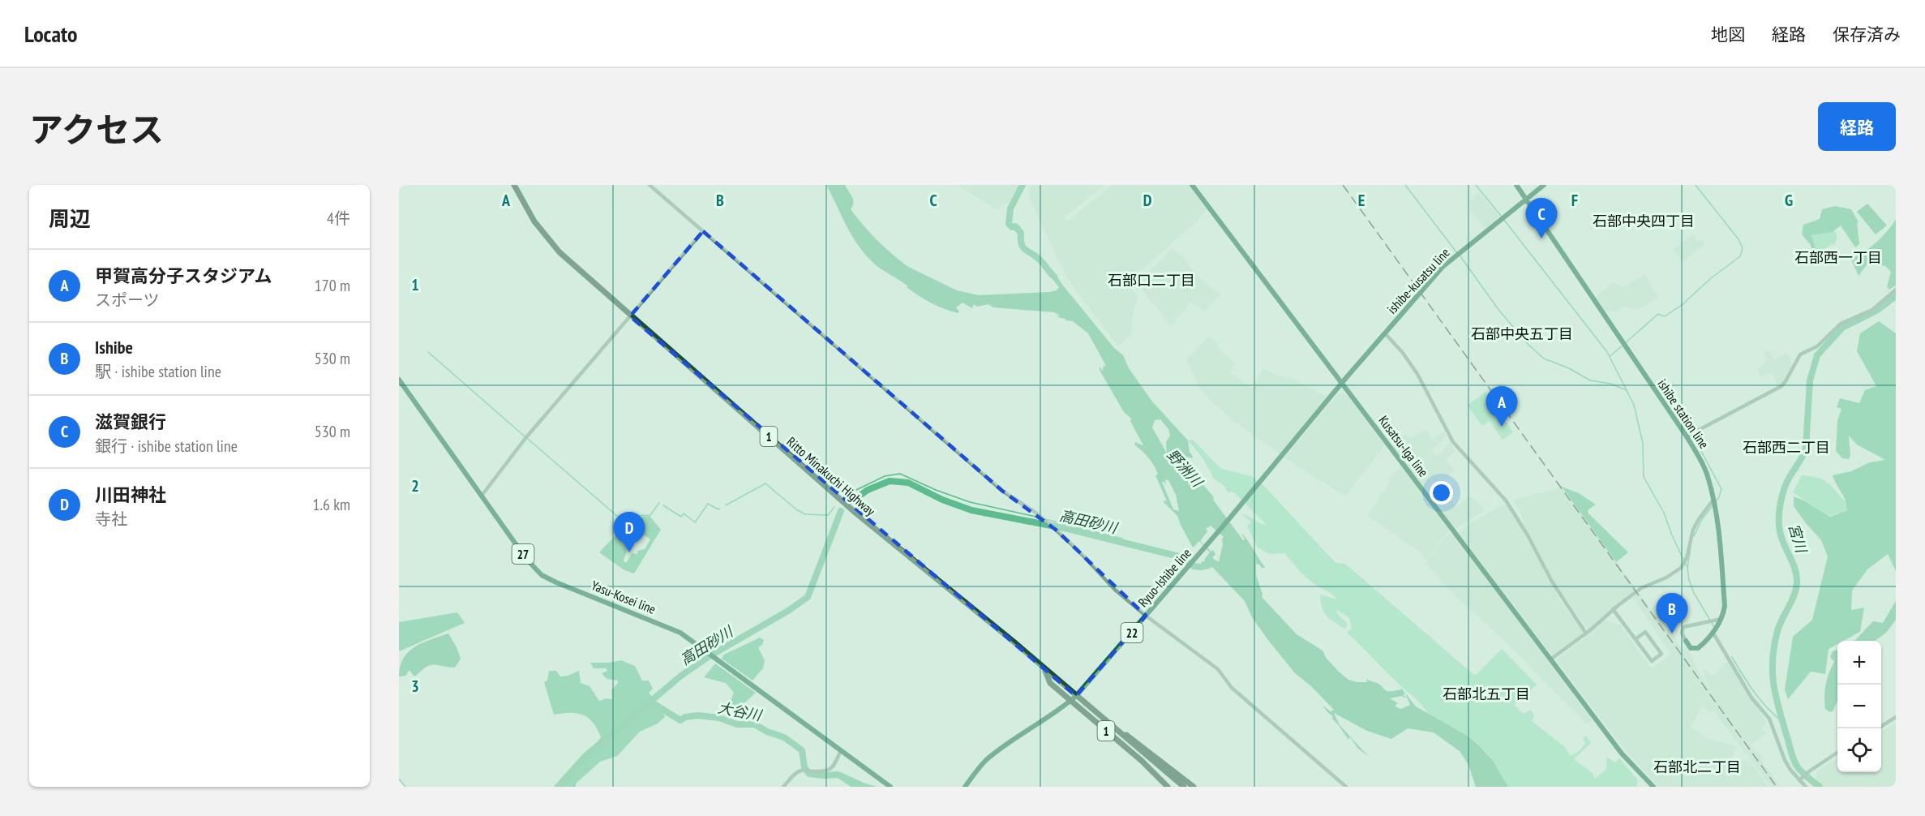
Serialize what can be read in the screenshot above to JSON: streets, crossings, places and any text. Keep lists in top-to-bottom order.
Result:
{
  "streets": {
    "highway": ["1", "Ritto Minakuchi Highway"],
    "main road": [
      "ishibe-kusatsu line",
      "ishibe station line",
      "Kusatsu-Iga line",
      "27",
      "Ryuo-Ishibe line",
      "Yasu-Kosei line",
      "22"
    ]
  },
  "crossings": [
    ["ishibe-kusatsu line", "ishibe station line"],
    ["ishibe-kusatsu line", "Kusatsu-Iga line"],
    ["ishibe-kusatsu line", "Ryuo-Ishibe line"],
    ["Kusatsu-Iga line", "Ryuo-Ishibe line"],
    ["Ritto Minakuchi Highway", "Ryuo-Ishibe line"]
  ],
  "districts": [
    "石部中央四丁目",
    "石部西一丁目",
    "石部口二丁目",
    "石部中央五丁目",
    "石部西二丁目",
    "石部北五丁目",
    "石部北二丁目"
  ],
  "water": [
    "野洲川",
    "高田砂川",
    "宮川",
    "大谷川"
  ],
  "page": {
    "header": "Locato",
    "nav": ["地図", "経路", "保存済み"],
    "title": "アクセス",
    "buttons": "経路",
    "heading": ["周辺", "4件"],
    "pins": [
      "C",
      "A",
      "D",
      "B"
    ],
    "list": [
      {
        "mark": "A",
        "name": "甲賀高分子スタジアム",
        "note": "スポーツ",
        "value": "170 m"
      },
      {
        "mark": "B",
        "name": "Ishibe",
        "note": "駅 · ishibe station line",
        "value": "530 m"
      },
      {
        "mark": "C",
        "name": "滋賀銀行",
        "note": "銀行 · ishibe station line",
        "value": "530 m"
      },
      {
        "mark": "D",
        "name": "川田神社",
        "note": "寺社",
        "value": "1.6 km"
      }
    ],
    "map_buttons": ["+", "−"]
  },
  "grid": {
    "columns": [
      "A",
      "B",
      "C",
      "D",
      "E",
      "F",
      "G"
    ],
    "rows": ["1", "2", "3"]
  }
}
